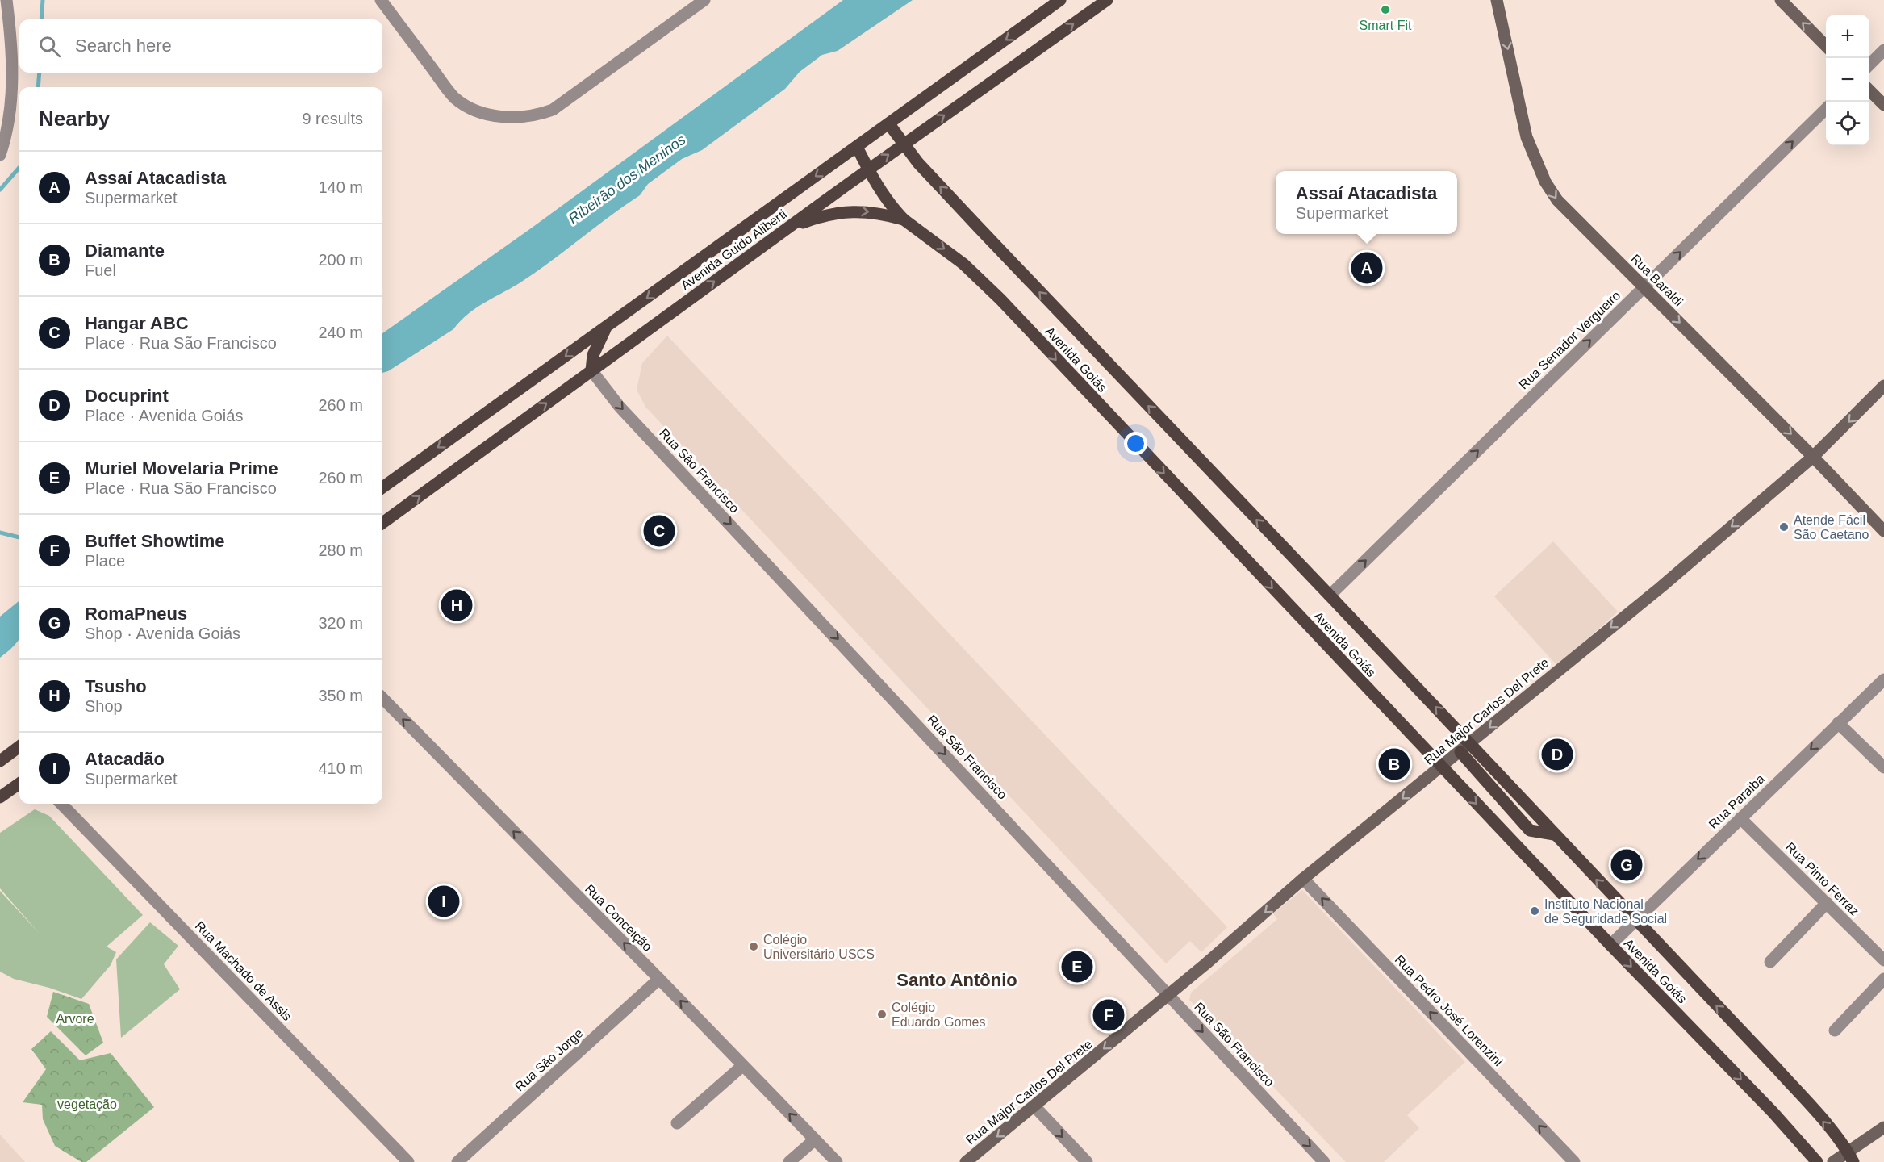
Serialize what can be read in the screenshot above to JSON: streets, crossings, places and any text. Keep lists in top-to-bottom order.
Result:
{
  "streets": {
    "main road": ["Avenida Guido Aliberti", "Avenida Goiás"],
    "street": [
      "Rua Baraldi",
      "Rua Senador Vergueiro",
      "Rua São Francisco",
      "Rua Major Carlos Del Prete",
      "Rua Paraiba",
      "Rua Pinto Ferraz",
      "Rua Conceição",
      "Rua Machado de Assis",
      "Rua Pedro José Lorenzini",
      "Rua São Jorge"
    ]
  },
  "crossings": [
    ["Avenida Guido Aliberti", "Avenida Goiás"],
    ["Avenida Guido Aliberti", "Rua São Francisco"],
    ["Rua Baraldi", "Rua Senador Vergueiro"],
    ["Rua Baraldi", "Rua Major Carlos Del Prete"],
    ["Rua Senador Vergueiro", "Avenida Goiás"],
    ["Avenida Goiás", "Rua Major Carlos Del Prete"],
    ["Avenida Goiás", "Rua Paraiba"],
    ["Rua São Francisco", "Rua Major Carlos Del Prete"],
    ["Rua Major Carlos Del Prete", "Rua Pedro José Lorenzini"],
    ["Rua Paraiba", "Rua Pinto Ferraz"],
    ["Rua Conceição", "Rua São Jorge"]
  ],
  "one_way": [
    "Rua Baraldi",
    "Rua Senador Vergueiro",
    "Rua São Francisco",
    "Rua Major Carlos Del Prete",
    "Rua Paraiba",
    "Rua Conceição",
    "Rua Pedro José Lorenzini"
  ],
  "districts": ["Santo Antônio"],
  "water": ["Ribeirão dos Meninos"],
  "parks": ["Arvore", "vegetação"],
  "places": [
    "Smart Fit",
    "Atende Fácil São Caetano",
    "Instituto Nacional de Seguridade Social",
    "Colégio Universitário USCS",
    "Colégio Eduardo Gomes"
  ],
  "page": {
    "map_buttons": ["+", "−"],
    "search": "Search here",
    "heading": ["Nearby", "9 results"],
    "list": [
      {
        "mark": "A",
        "name": "Assaí Atacadista",
        "note": "Supermarket",
        "value": "140 m"
      },
      {
        "mark": "B",
        "name": "Diamante",
        "note": "Fuel",
        "value": "200 m"
      },
      {
        "mark": "C",
        "name": "Hangar ABC",
        "note": "Place · Rua São Francisco",
        "value": "240 m"
      },
      {
        "mark": "D",
        "name": "Docuprint",
        "note": "Place · Avenida Goiás",
        "value": "260 m"
      },
      {
        "mark": "E",
        "name": "Muriel Movelaria Prime",
        "note": "Place · Rua São Francisco",
        "value": "260 m"
      },
      {
        "mark": "F",
        "name": "Buffet Showtime",
        "note": "Place",
        "value": "280 m"
      },
      {
        "mark": "G",
        "name": "RomaPneus",
        "note": "Shop · Avenida Goiás",
        "value": "320 m"
      },
      {
        "mark": "H",
        "name": "Tsusho",
        "note": "Shop",
        "value": "350 m"
      },
      {
        "mark": "I",
        "name": "Atacadão",
        "note": "Supermarket",
        "value": "410 m"
      }
    ],
    "popup": ["Assaí Atacadista", "Supermarket"],
    "pins": [
      "A",
      "C",
      "H",
      "D",
      "B",
      "G",
      "I",
      "E",
      "F"
    ]
  }
}
